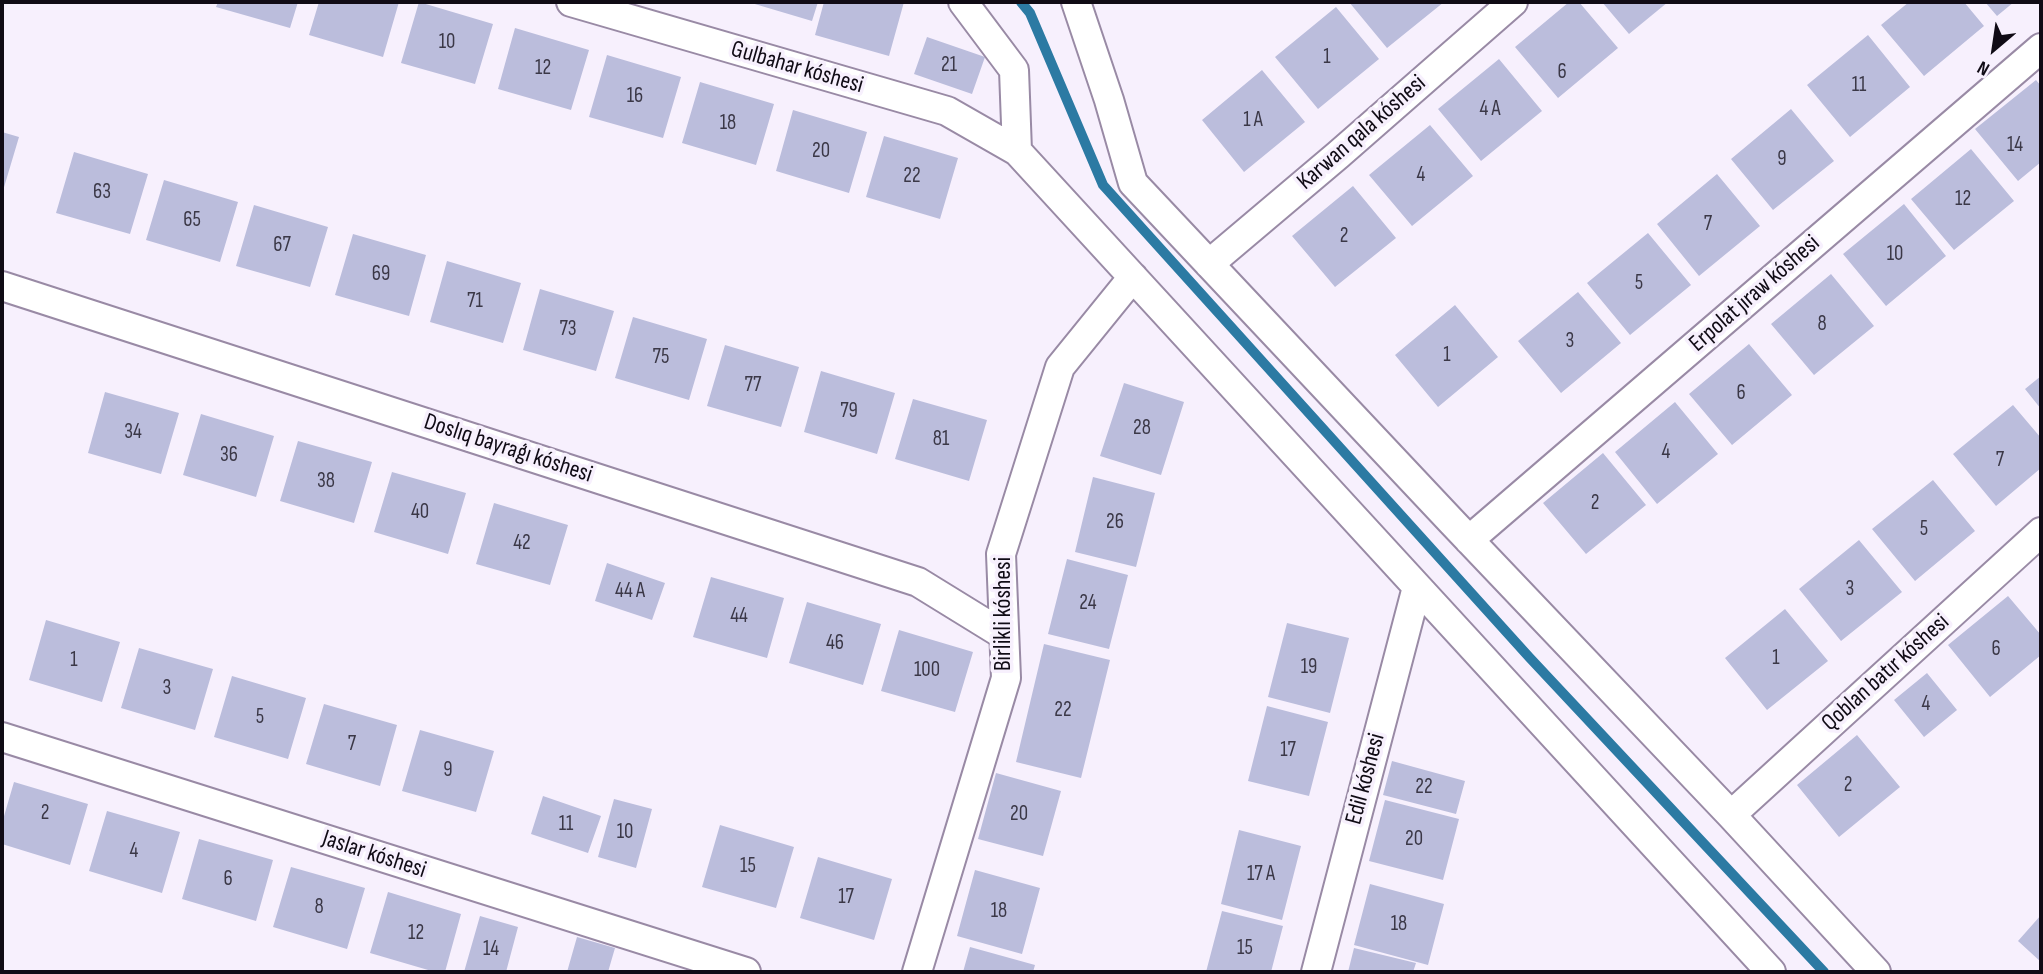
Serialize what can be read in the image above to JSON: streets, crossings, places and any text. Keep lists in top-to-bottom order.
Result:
{
  "streets": {
    "street": [
      "Gulbahar kóshesi",
      "Karwan qala kóshesi",
      "Erpolat jıraw kóshesi",
      "Doslıq bayraǵı kóshesi",
      "Birlikli kóshesi",
      "Qoblan batır kóshesi",
      "Edil kóshesi",
      "Jaslar kóshesi"
    ]
  },
  "crossings": [
    ["Gulbahar kóshesi", "Birlikli kóshesi"],
    ["Gulbahar kóshesi", "Edil kóshesi"],
    ["Doslıq bayraǵı kóshesi", "Birlikli kóshesi"]
  ],
  "house_numbers": [
    "10",
    "1",
    "21",
    "12",
    "6",
    "11",
    "16",
    "4 А",
    "1 А",
    "18",
    "14",
    "20",
    "9",
    "4",
    "22",
    "63",
    "12",
    "65",
    "7",
    "2",
    "67",
    "10",
    "69",
    "5",
    "71",
    "8",
    "73",
    "3",
    "1",
    "75",
    "77",
    "6",
    "79",
    "28",
    "34",
    "81",
    "4",
    "36",
    "7",
    "38",
    "2",
    "40",
    "26",
    "5",
    "42",
    "3",
    "44 А",
    "24",
    "44",
    "46",
    "6",
    "1",
    "1",
    "19",
    "100",
    "3",
    "4",
    "22",
    "5",
    "7",
    "17",
    "9",
    "2",
    "22",
    "2",
    "20",
    "11",
    "10",
    "20",
    "4",
    "15",
    "17 А",
    "6",
    "17",
    "8",
    "18",
    "18",
    "12",
    "15",
    "14"
  ],
  "north": "bottom left"
}
